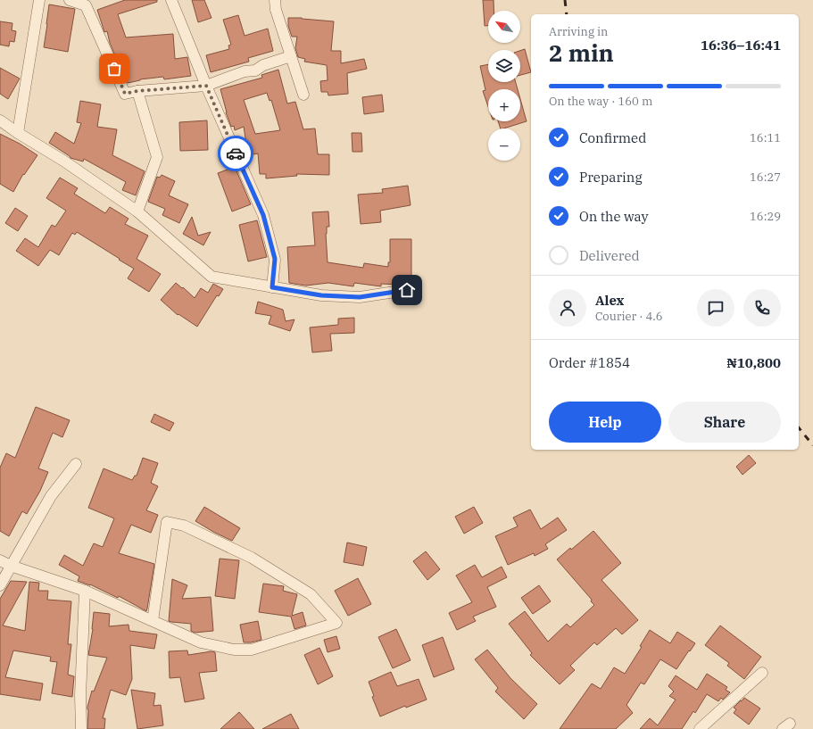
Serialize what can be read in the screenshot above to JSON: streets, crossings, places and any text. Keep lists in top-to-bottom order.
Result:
{
  "north": "top left",
  "page": {
    "map_buttons": ["+", "−"],
    "heading": ["2 min", "Arriving in", "16:36–16:41"],
    "panel": [
      "Alex",
      "Courier · 4.6",
      "Order #1854",
      "₦10,800"
    ],
    "bar": "On the way · 160 m",
    "list": [
      ["Confirmed", "16:11"],
      ["Preparing", "16:27"],
      ["On the way", "16:29"],
      "Delivered"
    ],
    "buttons": ["Help", "Share"]
  }
}
